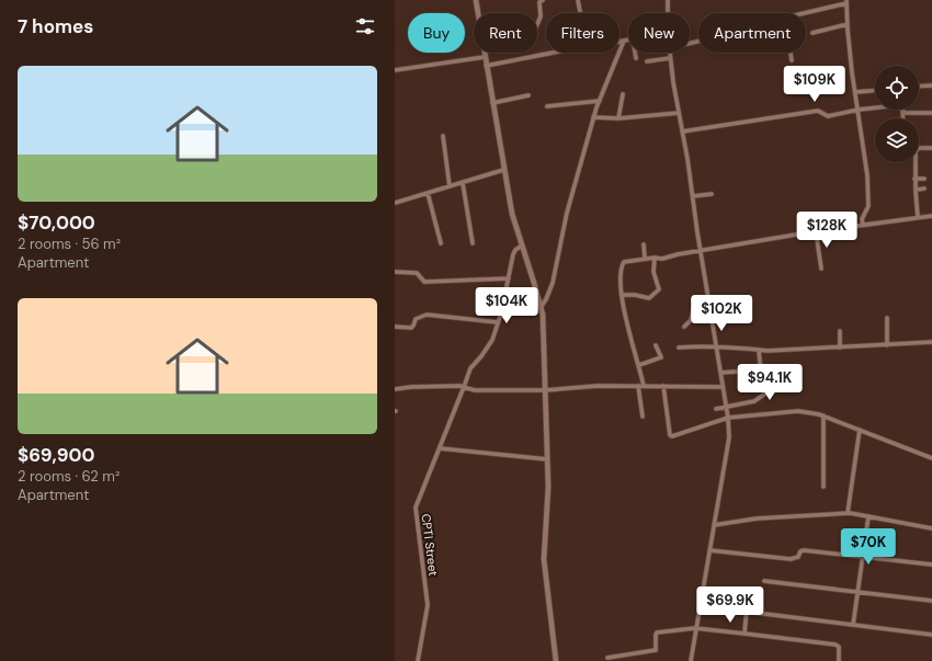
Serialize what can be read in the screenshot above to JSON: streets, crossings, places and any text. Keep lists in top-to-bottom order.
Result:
{
  "streets": {
    "street": ["CPTI Street"]
  },
  "page": {
    "heading": "7 homes",
    "chip": [
      "Buy",
      "Rent",
      "Filters",
      "New",
      "Apartment"
    ],
    "list": [
      {
        "name": "$70,000",
        "note": "2 rooms · 56 m² · Apartment"
      },
      {
        "name": "$69,900",
        "note": "2 rooms · 62 m² · Apartment"
      }
    ],
    "price": [
      "$109K",
      "$128K",
      "$104K",
      "$102K",
      "$94.1K",
      "$70K",
      "$69.9K"
    ]
  }
}
